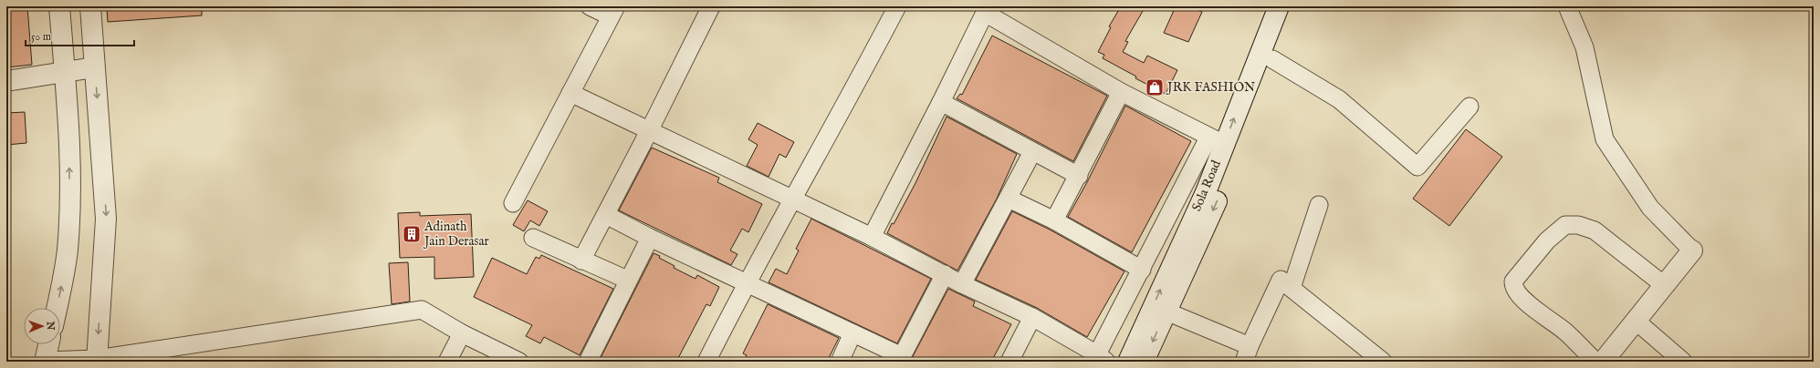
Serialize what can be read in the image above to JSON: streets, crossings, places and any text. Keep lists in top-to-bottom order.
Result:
{
  "streets": {
    "street": ["Sola Road"]
  },
  "places": {
    "shop": ["JRK FASHION"],
    "building": ["Adinath Jain Derasar"]
  },
  "scale_bar": "50 m",
  "north": "right"
}
